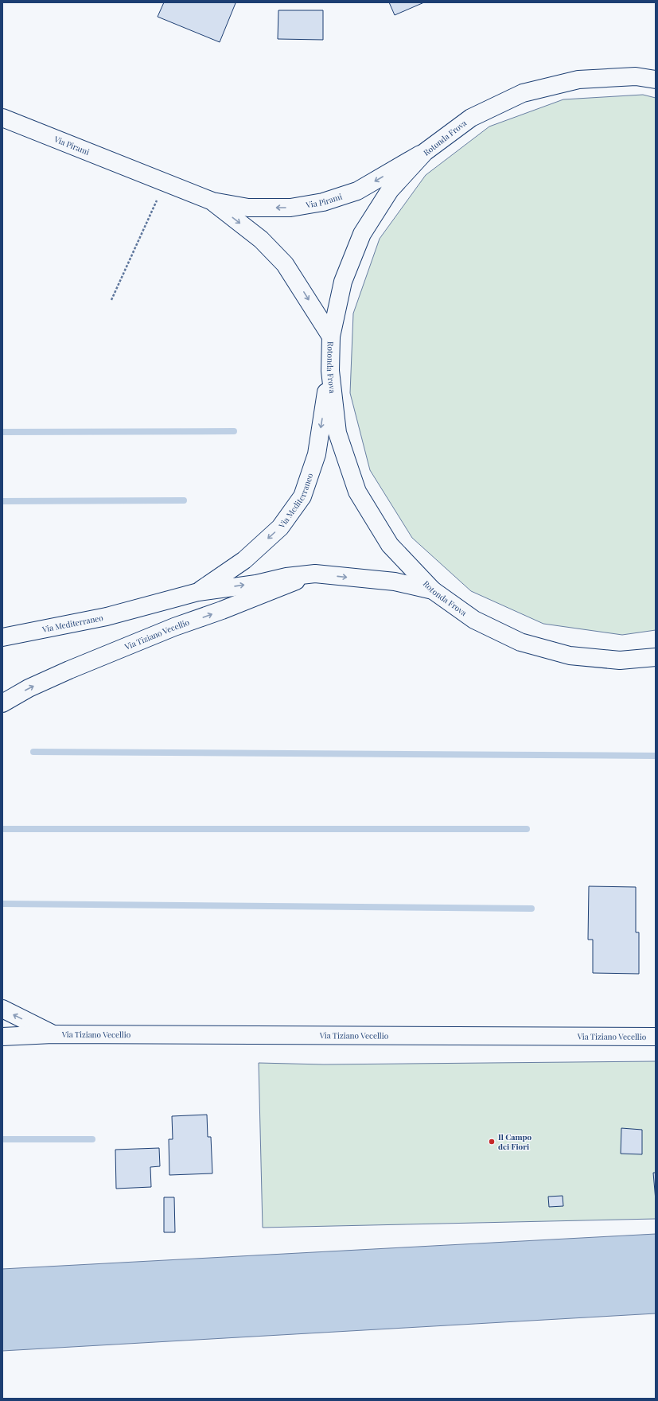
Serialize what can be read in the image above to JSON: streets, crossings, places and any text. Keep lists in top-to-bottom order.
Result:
{
  "streets": {
    "main road": [
      "Rotonda Frova",
      "Via Pirami",
      "Via Mediterraneo",
      "Via Tiziano Vecellio"
    ]
  },
  "crossings": [
    ["Rotonda Frova", "Via Pirami"],
    ["Rotonda Frova", "Via Mediterraneo"],
    ["Via Mediterraneo", "Via Tiziano Vecellio"]
  ],
  "places": ["Il Campo dei Fiori"]
}
